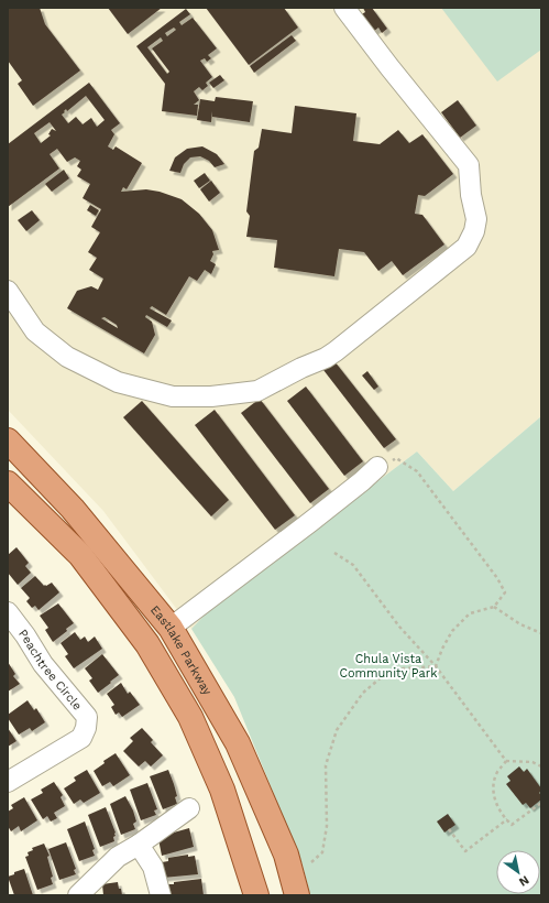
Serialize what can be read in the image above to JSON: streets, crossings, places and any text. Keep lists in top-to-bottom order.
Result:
{
  "streets": {
    "main road": ["Eastlake Parkway"],
    "street": ["Peachtree Circle"]
  },
  "parks": ["Chula Vista Community Park"],
  "north": "bottom right"
}
